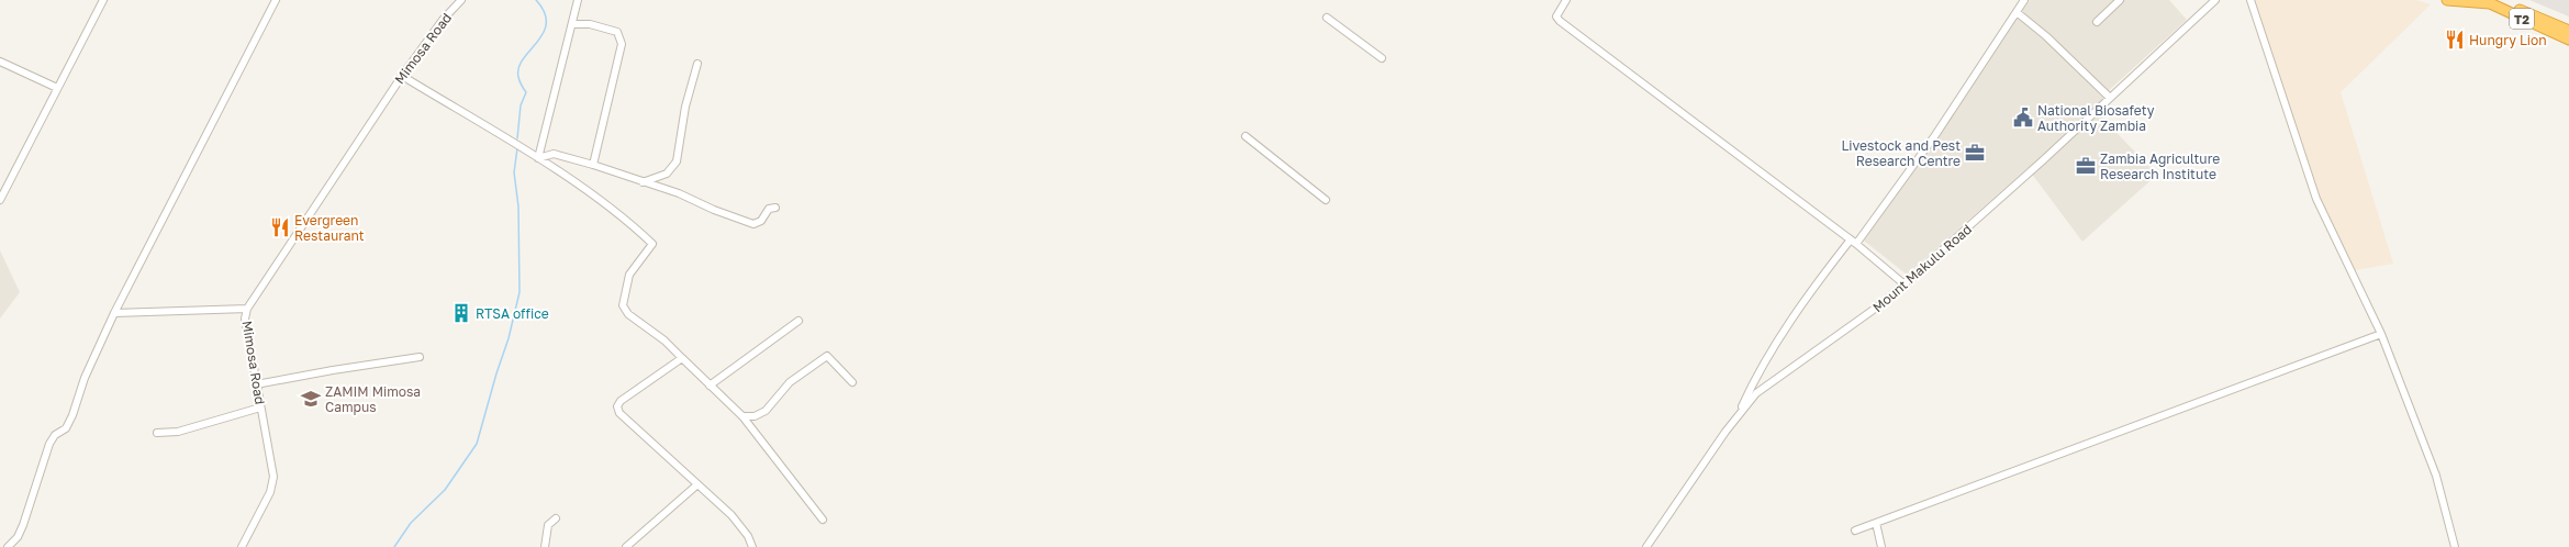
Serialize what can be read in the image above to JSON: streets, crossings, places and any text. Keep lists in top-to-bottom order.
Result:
{
  "streets": {
    "highway": ["T2"],
    "street": ["Mimosa Road", "Mount Makulu Road"]
  },
  "places": {
    "restaurant": ["Hungry Lion", "Evergreen Restaurant"],
    "public building": ["National Biosafety Authority Zambia"],
    "office": ["Livestock and Pest Research Centre", "Zambia Agriculture Research Institute"],
    "building": ["RTSA office"],
    "school or university": ["ZAMIM Mimosa Campus"]
  }
}
